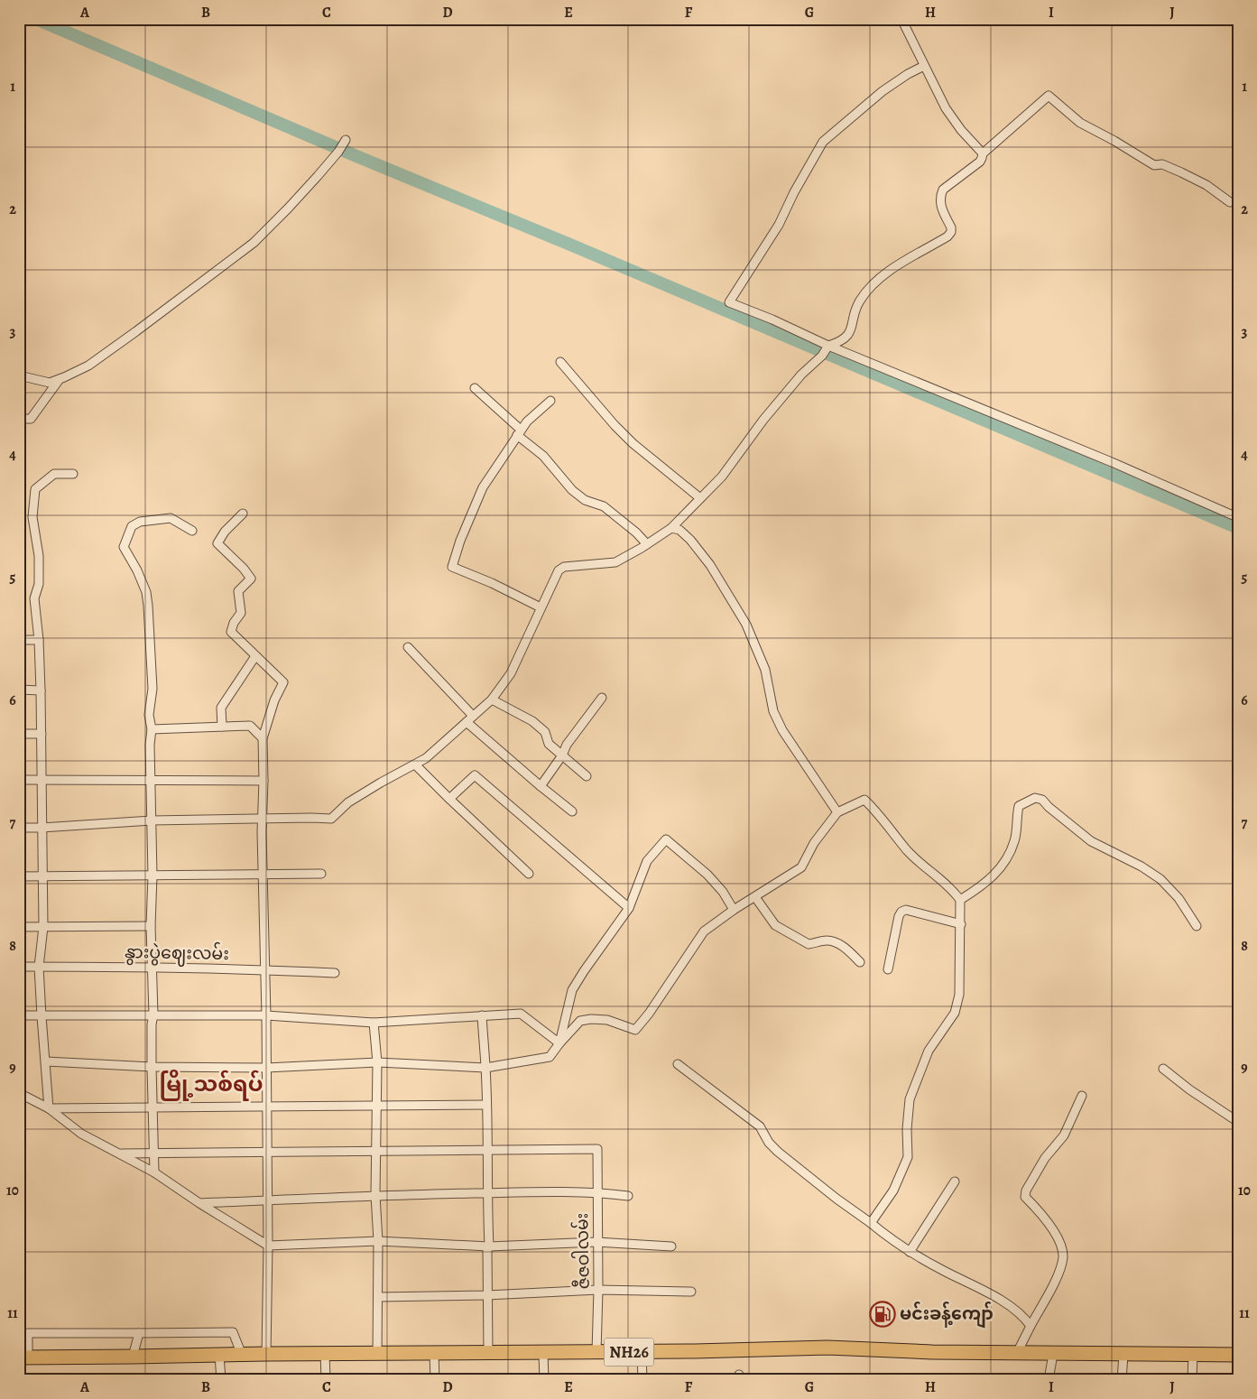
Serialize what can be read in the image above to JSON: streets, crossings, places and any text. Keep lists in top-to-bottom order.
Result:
{
  "streets": {
    "highway": ["NH26"],
    "street": ["နွားပွဲဈေးလမ်း", "ဇီဇဝါလမ်း"]
  },
  "crossings": [
    ["ဇီဇဝါလမ်း", "NH26"]
  ],
  "districts": ["မြို့သစ်ရပ်"],
  "places": {
    "fuel station": ["မင်းခန့်ကျော်"]
  },
  "grid": {
    "columns": [
      "A",
      "B",
      "C",
      "D",
      "E",
      "F",
      "G",
      "H",
      "I",
      "J"
    ],
    "rows": [
      "1",
      "2",
      "3",
      "4",
      "5",
      "6",
      "7",
      "8",
      "9",
      "10",
      "11"
    ]
  }
}
